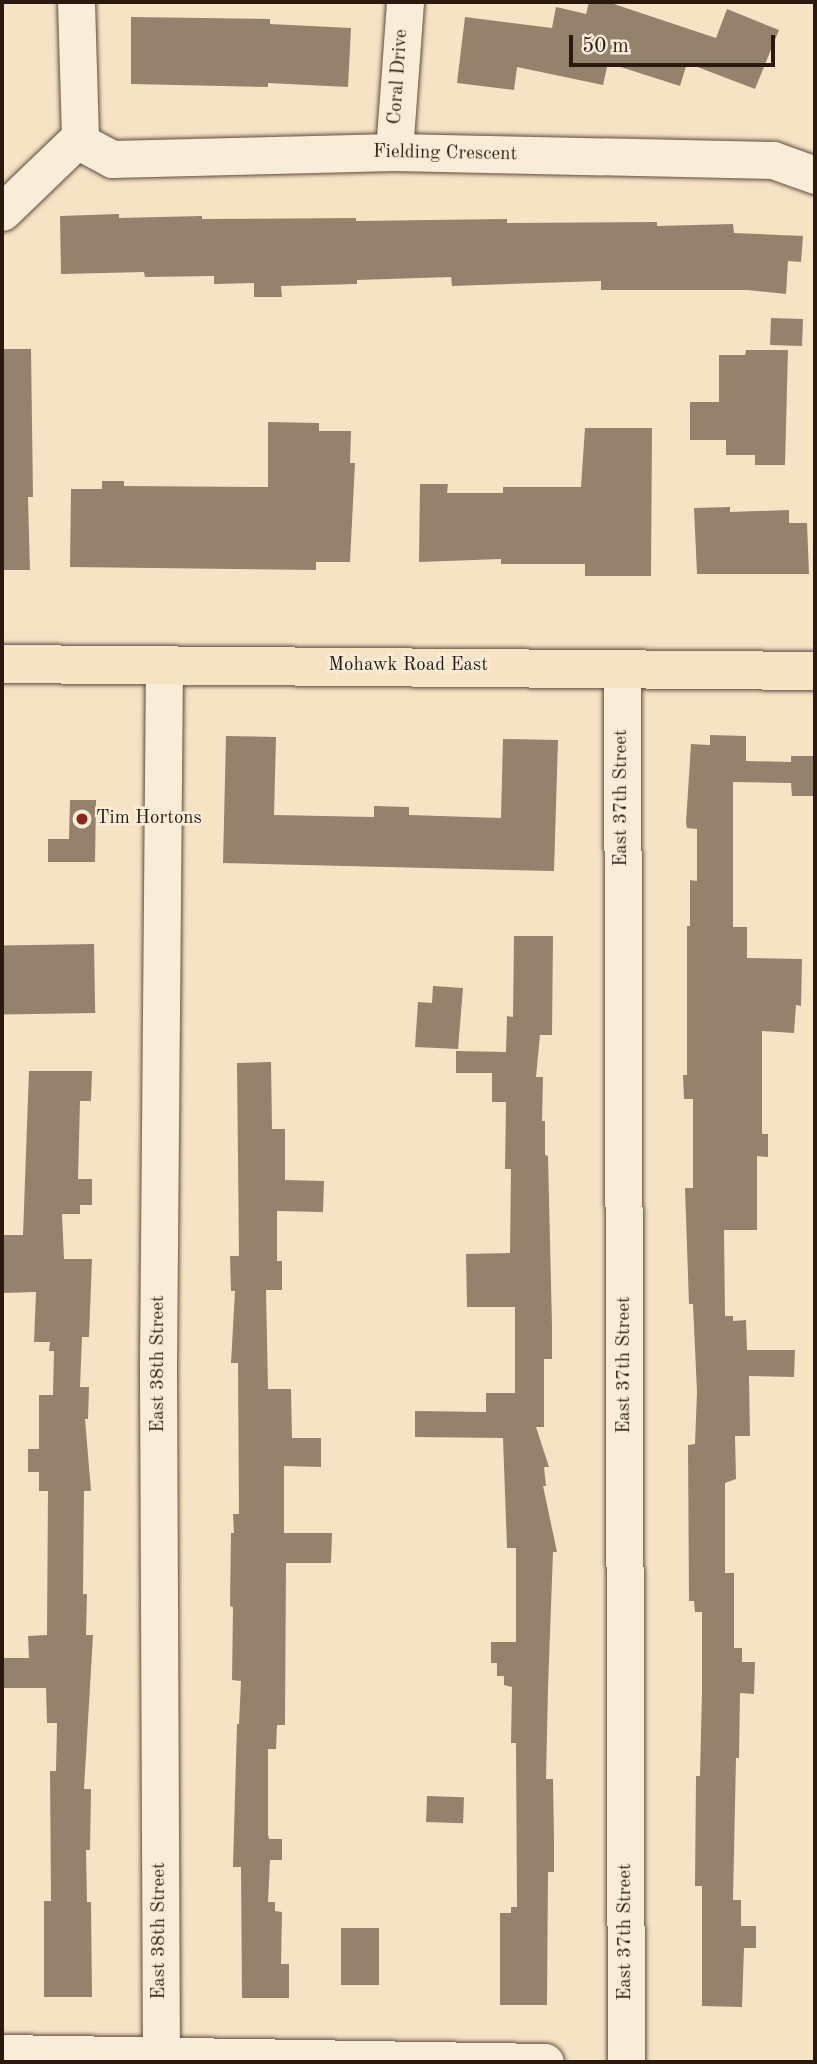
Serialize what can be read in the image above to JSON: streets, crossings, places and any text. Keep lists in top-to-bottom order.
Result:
{
  "streets": {
    "main road": ["Mohawk Road East"],
    "street": [
      "Coral Drive",
      "Fielding Crescent",
      "East 37th Street",
      "East 38th Street"
    ]
  },
  "crossings": [
    ["Coral Drive", "Fielding Crescent"],
    ["Mohawk Road East", "East 37th Street"],
    ["Mohawk Road East", "East 38th Street"]
  ],
  "places": ["Tim Hortons"],
  "scale_bar": "50 m"
}
